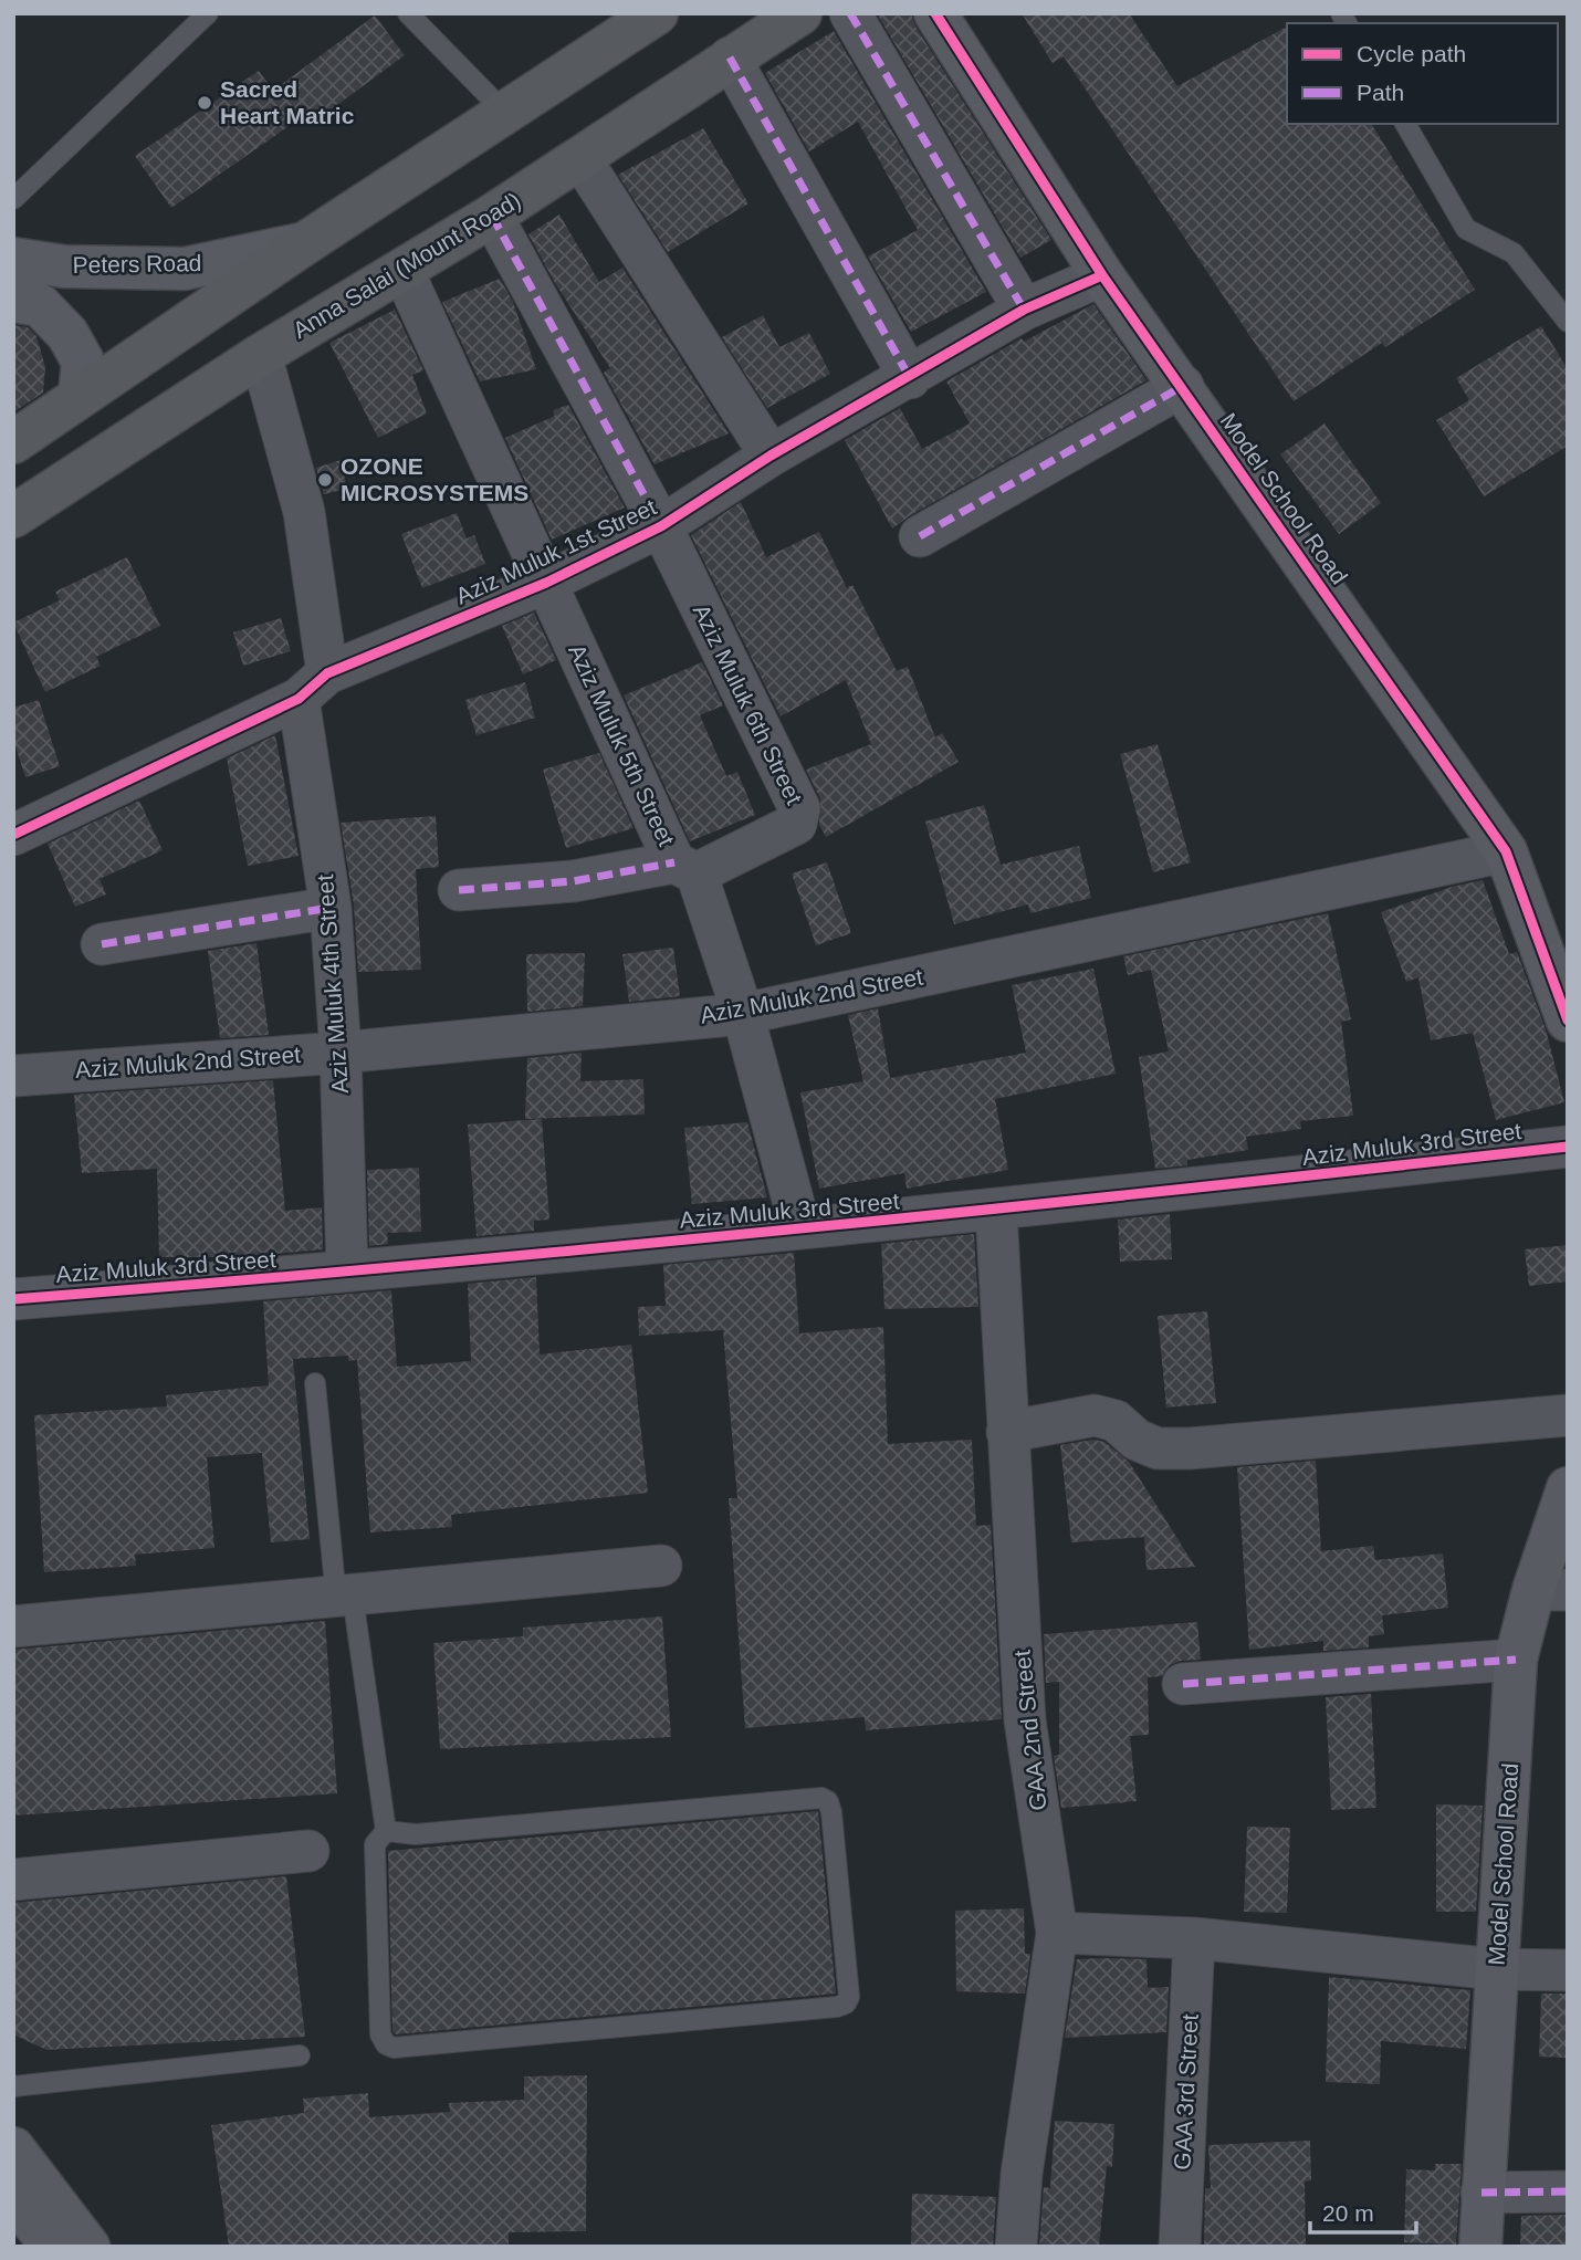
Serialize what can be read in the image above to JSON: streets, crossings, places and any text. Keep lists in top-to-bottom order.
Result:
{
  "streets": {
    "main road": ["Anna Salai (Mount Road)"],
    "street": [
      "Peters Road",
      "Model School Road",
      "Aziz Muluk 1st Street",
      "Aziz Muluk 6th Street",
      "Aziz Muluk 5th Street",
      "Aziz Muluk 4th Street",
      "Aziz Muluk 2nd Street",
      "Aziz Muluk 3rd Street",
      "GAA 2nd Street",
      "GAA 3rd Street"
    ]
  },
  "crossings": [
    ["Anna Salai (Mount Road)", "Aziz Muluk 5th Street"],
    ["Anna Salai (Mount Road)", "Aziz Muluk 4th Street"],
    ["Model School Road", "Aziz Muluk 1st Street"],
    ["Model School Road", "Aziz Muluk 2nd Street"],
    ["Aziz Muluk 1st Street", "Aziz Muluk 6th Street"],
    ["Aziz Muluk 1st Street", "Aziz Muluk 5th Street"],
    ["Aziz Muluk 1st Street", "Aziz Muluk 4th Street"],
    ["Aziz Muluk 6th Street", "Aziz Muluk 5th Street"],
    ["Aziz Muluk 5th Street", "Aziz Muluk 2nd Street"],
    ["Aziz Muluk 5th Street", "Aziz Muluk 3rd Street"],
    ["Aziz Muluk 4th Street", "Aziz Muluk 2nd Street"],
    ["Aziz Muluk 4th Street", "Aziz Muluk 3rd Street"],
    ["Aziz Muluk 3rd Street", "GAA 2nd Street"]
  ],
  "places": ["Sacred Heart Matric", "OZONE MICROSYSTEMS"],
  "legend": ["Cycle path", "Path"],
  "scale_bar": "20 m"
}
